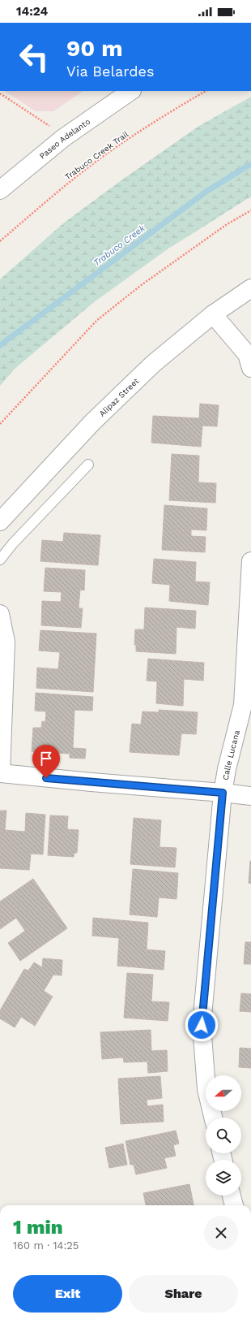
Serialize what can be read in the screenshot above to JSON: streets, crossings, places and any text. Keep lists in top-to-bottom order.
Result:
{
  "streets": {
    "street": ["Paseo Adelanto", "Alipaz Street", "Calle Lucana"],
    "path": ["Trabuco Creek Trail"]
  },
  "water": ["Trabuco Creek"],
  "north": "left",
  "page": {
    "status": "14:24",
    "turn": ["90 m", "Via Belardes"],
    "heading": ["1 min", "160 m · 14:25"],
    "buttons": ["Exit", "Share"]
  }
}
